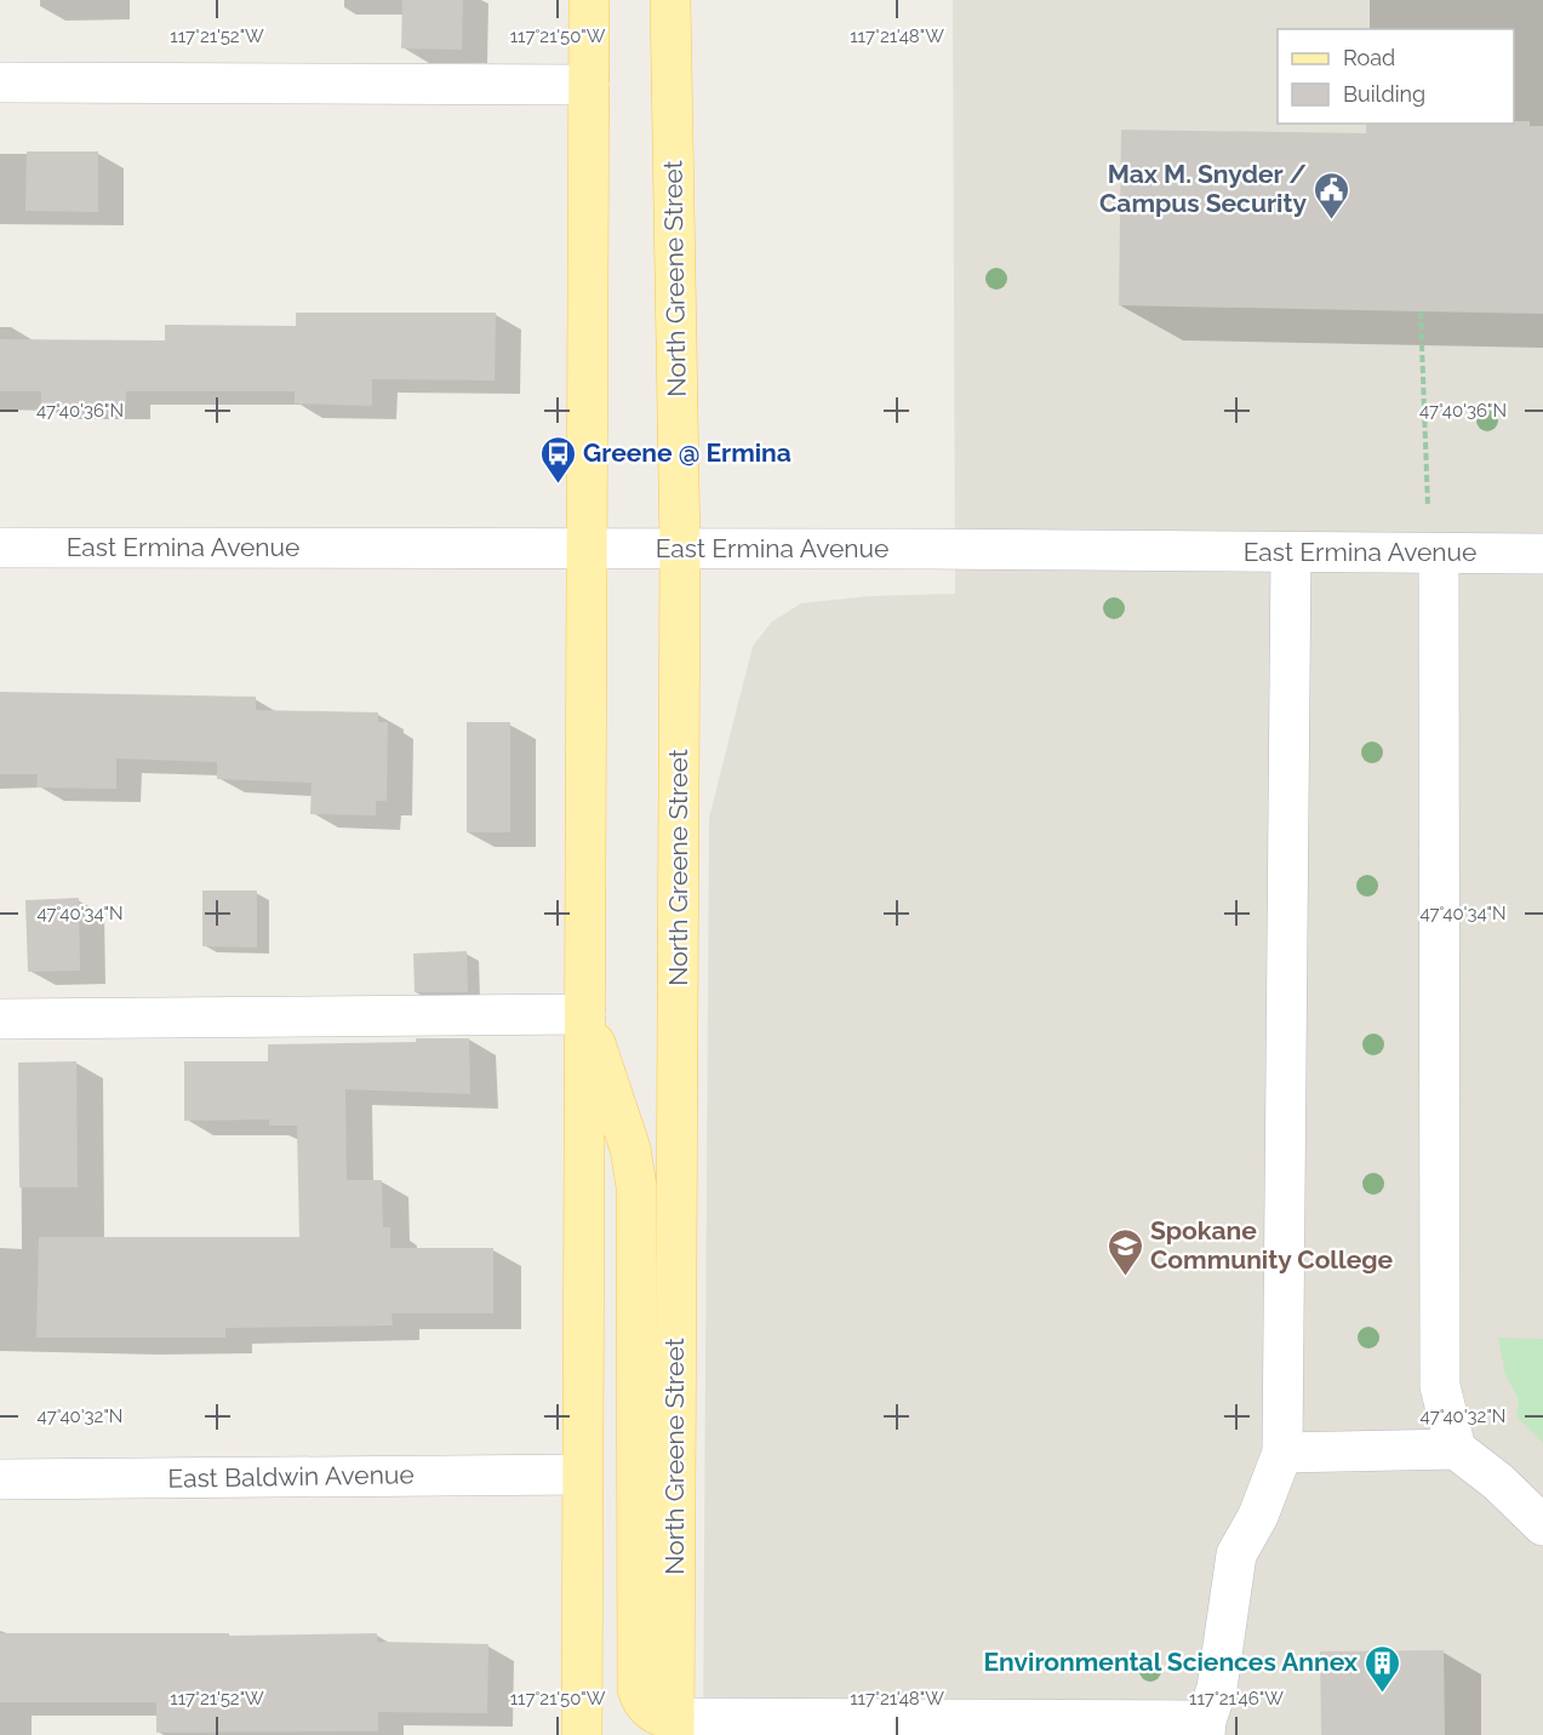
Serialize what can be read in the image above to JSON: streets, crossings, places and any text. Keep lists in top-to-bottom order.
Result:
{
  "streets": {
    "main road": ["North Greene Street"],
    "street": ["East Ermina Avenue", "East Baldwin Avenue"]
  },
  "crossings": [
    ["North Greene Street", "East Ermina Avenue"]
  ],
  "places": {
    "public building": ["Max M. Snyder / Campus Security"],
    "bus stop": ["Greene @ Ermina"],
    "school or university": ["Spokane Community College"],
    "building": ["Environmental Sciences Annex"]
  },
  "legend": ["Road", "Building"],
  "coordinates": [
    "117°21'52\"W",
    "117°21'50\"W",
    "117°21'48\"W",
    "47°40'36\"N",
    "47°40'34\"N",
    "47°40'32\"N",
    "117°21'46\"W"
  ]
}
